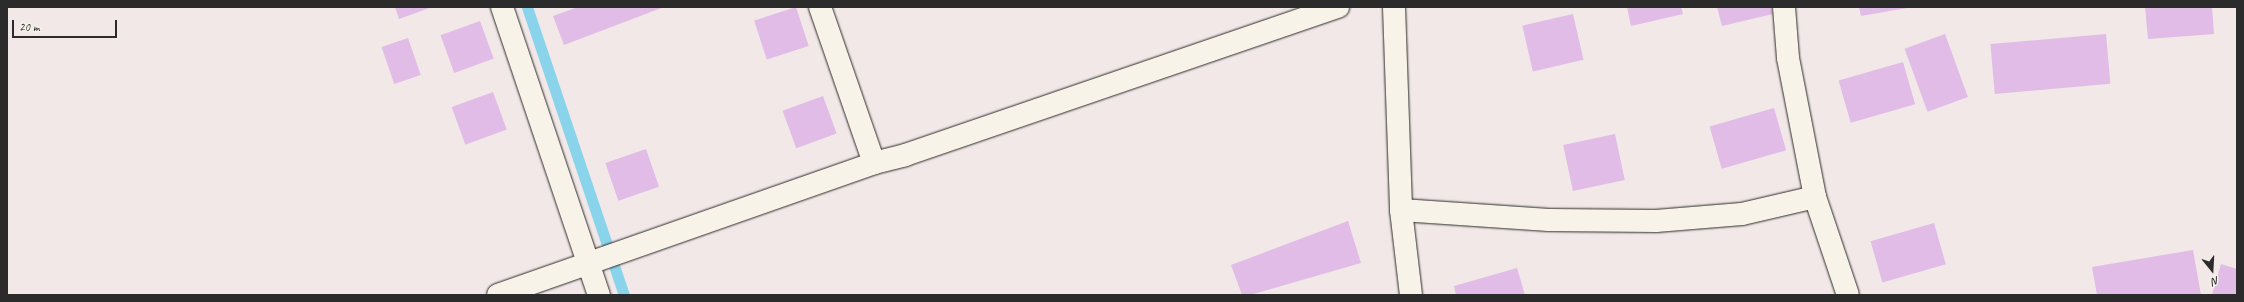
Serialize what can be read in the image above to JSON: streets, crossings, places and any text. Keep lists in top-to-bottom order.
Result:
{
  "scale_bar": "20 m",
  "north": "bottom"
}
